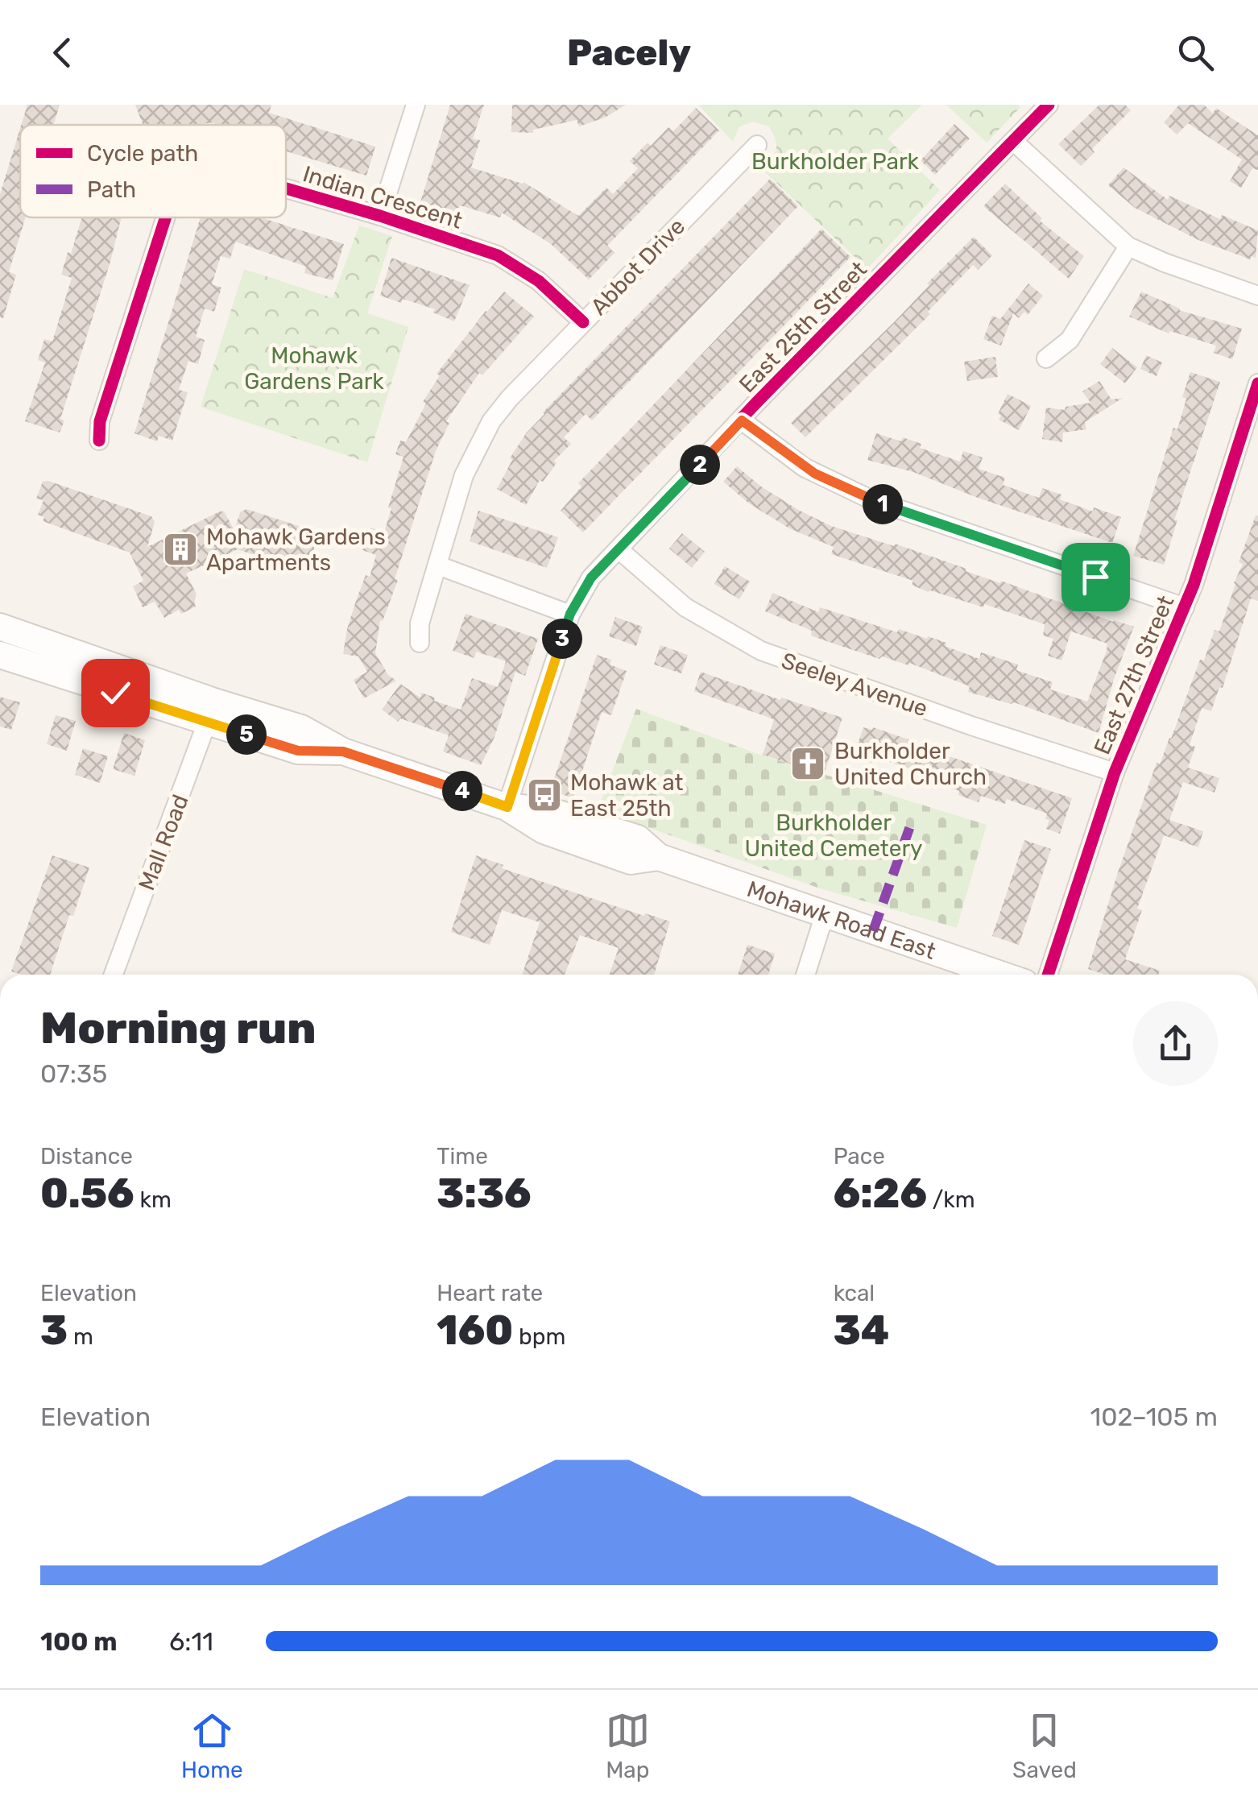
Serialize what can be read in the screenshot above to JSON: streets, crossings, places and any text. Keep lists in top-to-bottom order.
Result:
{
  "streets": {
    "main road": ["Mohawk Road East"],
    "street": [
      "Indian Crescent",
      "Abbot Drive",
      "East 25th Street",
      "East 27th Street",
      "Seeley Avenue",
      "Mall Road"
    ]
  },
  "crossings": [
    ["Indian Crescent", "Abbot Drive"],
    ["East 25th Street", "Seeley Avenue"],
    ["East 25th Street", "Mohawk Road East"],
    ["East 27th Street", "Seeley Avenue"],
    ["Mall Road", "Mohawk Road East"]
  ],
  "parks": ["Burkholder Park", "Mohawk Gardens Park", "Burkholder United Cemetery"],
  "places": {
    "building": ["Mohawk Gardens Apartments"],
    "church": ["Burkholder United Church"],
    "bus stop": ["Mohawk at East 25th"]
  },
  "legend": ["Cycle path", "Path"],
  "page": {
    "header": "Pacely",
    "pins": [
      "2",
      "1",
      "3",
      "5",
      "4"
    ],
    "heading": ["Morning run", "07:35"],
    "stats": [
      ["Distance", "0.56 km"],
      ["Time", "3:36"],
      ["Pace", "6:26 /km"],
      ["Elevation", "3 m"],
      ["Heart rate", "160 bpm"],
      ["kcal", "34"]
    ],
    "chart": ["Elevation", "102–105 m"],
    "list": [
      {
        "name": "100 m",
        "note": "6:11"
      }
    ],
    "tabs": ["Home", "Map", "Saved"]
  }
}
